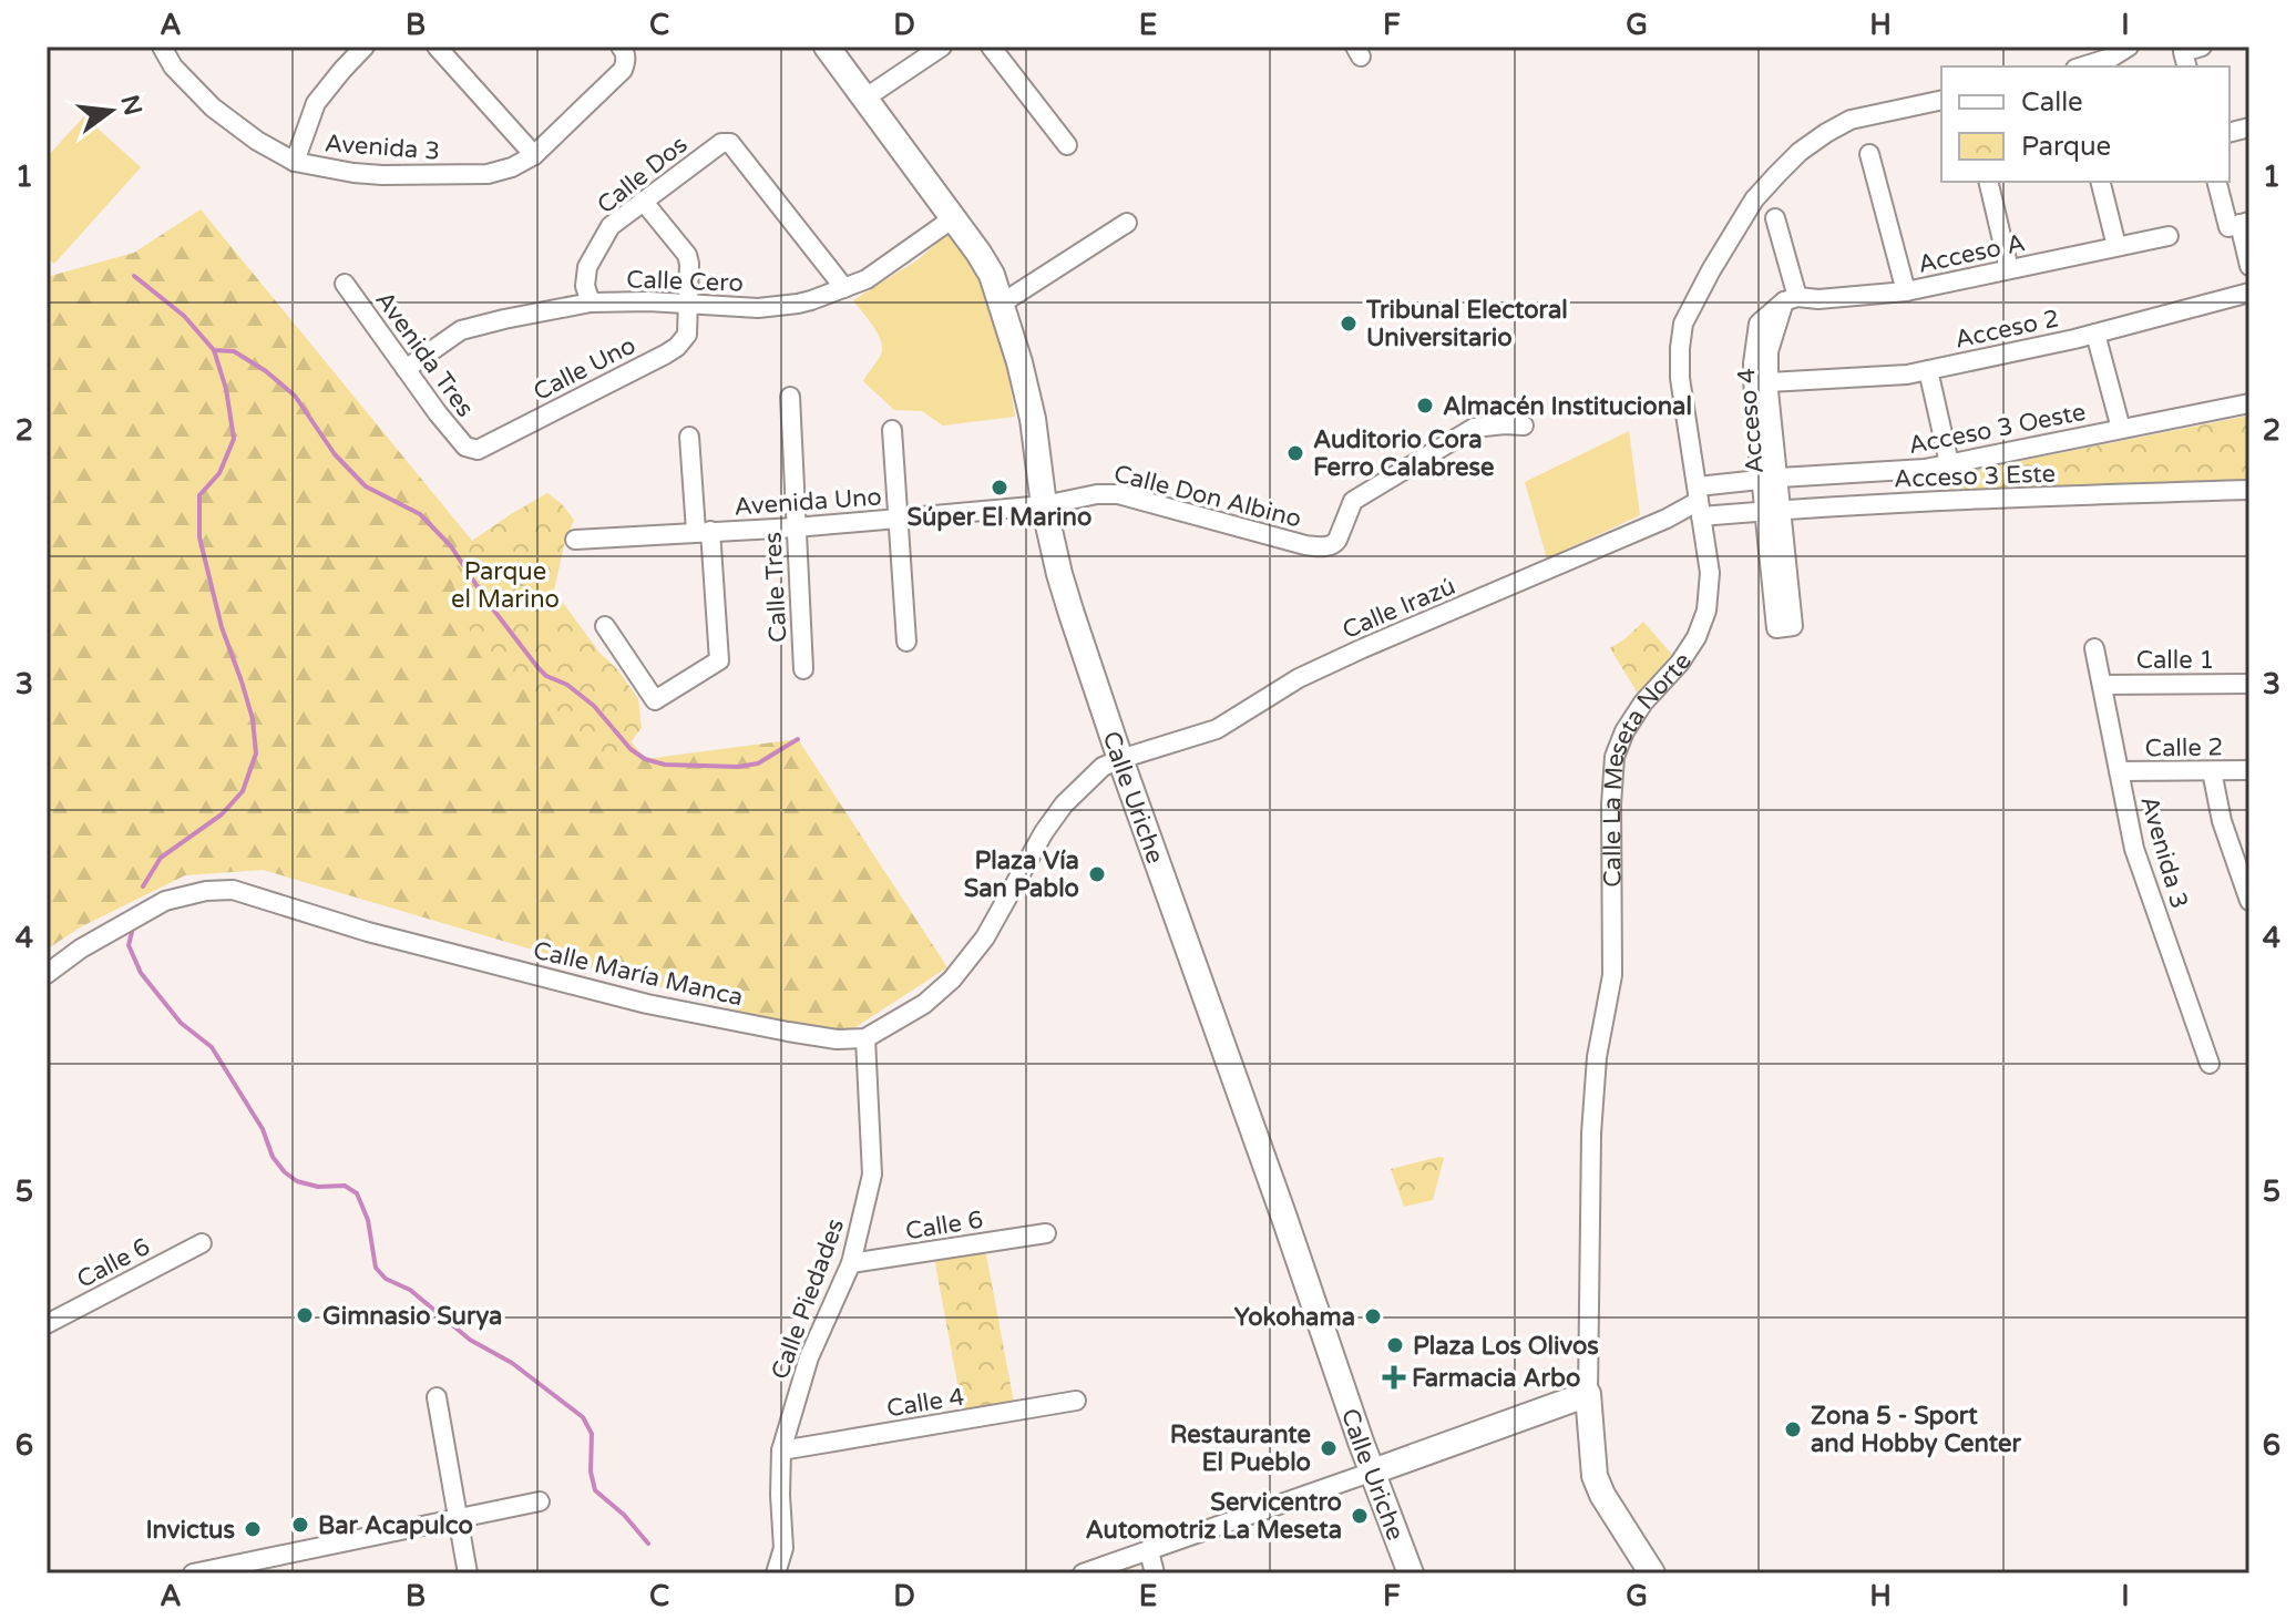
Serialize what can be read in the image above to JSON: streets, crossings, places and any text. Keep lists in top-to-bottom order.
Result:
{
  "streets": {
    "main road": ["Calle La Meseta Norte", "Calle Uriche"],
    "street": [
      "Avenida 3",
      "Calle Dos",
      "Acceso A",
      "Calle Cero",
      "Acceso 2",
      "Avenida Tres",
      "Calle Uno",
      "Acceso 4",
      "Acceso 3 Oeste",
      "Acceso 3 Este",
      "Calle Don Albino",
      "Avenida Uno",
      "Calle Tres",
      "Calle Irazú",
      "Calle 1",
      "Calle 2",
      "Calle María Manca",
      "Calle 6",
      "Calle Piedades",
      "Calle 4"
    ]
  },
  "crossings": [
    ["Avenida 3", "Calle 1"],
    ["Avenida 3", "Calle 2"],
    ["Calle Dos", "Calle Cero"],
    ["Calle Dos", "Calle Uno"],
    ["Acceso A", "Acceso 4"],
    ["Calle Cero", "Avenida Tres"],
    ["Calle Cero", "Calle Uno"],
    ["Calle Cero", "Calle Uriche"],
    ["Acceso 2", "Acceso 4"],
    ["Avenida Tres", "Calle Uno"],
    ["Acceso 4", "Acceso 3 Oeste"],
    ["Acceso 4", "Acceso 3 Este"],
    ["Acceso 3 Oeste", "Acceso 3 Este"],
    ["Acceso 3 Oeste", "Calle Irazú"],
    ["Acceso 3 Oeste", "Calle La Meseta Norte"],
    ["Acceso 3 Este", "Calle Irazú"],
    ["Acceso 3 Este", "Calle La Meseta Norte"],
    ["Calle Don Albino", "Avenida Uno"],
    ["Calle Don Albino", "Calle Uriche"],
    ["Avenida Uno", "Calle Tres"],
    ["Avenida Uno", "Calle Uriche"],
    ["Calle Irazú", "Calle La Meseta Norte"],
    ["Calle Irazú", "Calle Uriche"],
    ["Calle María Manca", "Calle Piedades"],
    ["Calle 6", "Calle Piedades"],
    ["Calle Piedades", "Calle 4"]
  ],
  "parks": ["Parque el Marino"],
  "places": {
    "other": [
      "Tribunal Electoral Universitario",
      "Almacén Institucional",
      "Auditorio Cora Ferro Calabrese",
      "Súper El Marino",
      "Plaza Vía San Pablo",
      "Gimnasio Surya",
      "Yokohama",
      "Plaza Los Olivos",
      "Zona 5 - Sport and Hobby Center",
      "Restaurante El Pueblo",
      "Servicentro Automotriz La Meseta",
      "Bar Acapulco",
      "Invictus"
    ],
    "health": ["Farmacia Arbo"]
  },
  "legend": ["Calle", "Parque"],
  "north": "right",
  "grid": {
    "columns": [
      "A",
      "B",
      "C",
      "D",
      "E",
      "F",
      "G",
      "H",
      "I"
    ],
    "rows": [
      "1",
      "2",
      "3",
      "4",
      "5",
      "6"
    ]
  }
}
